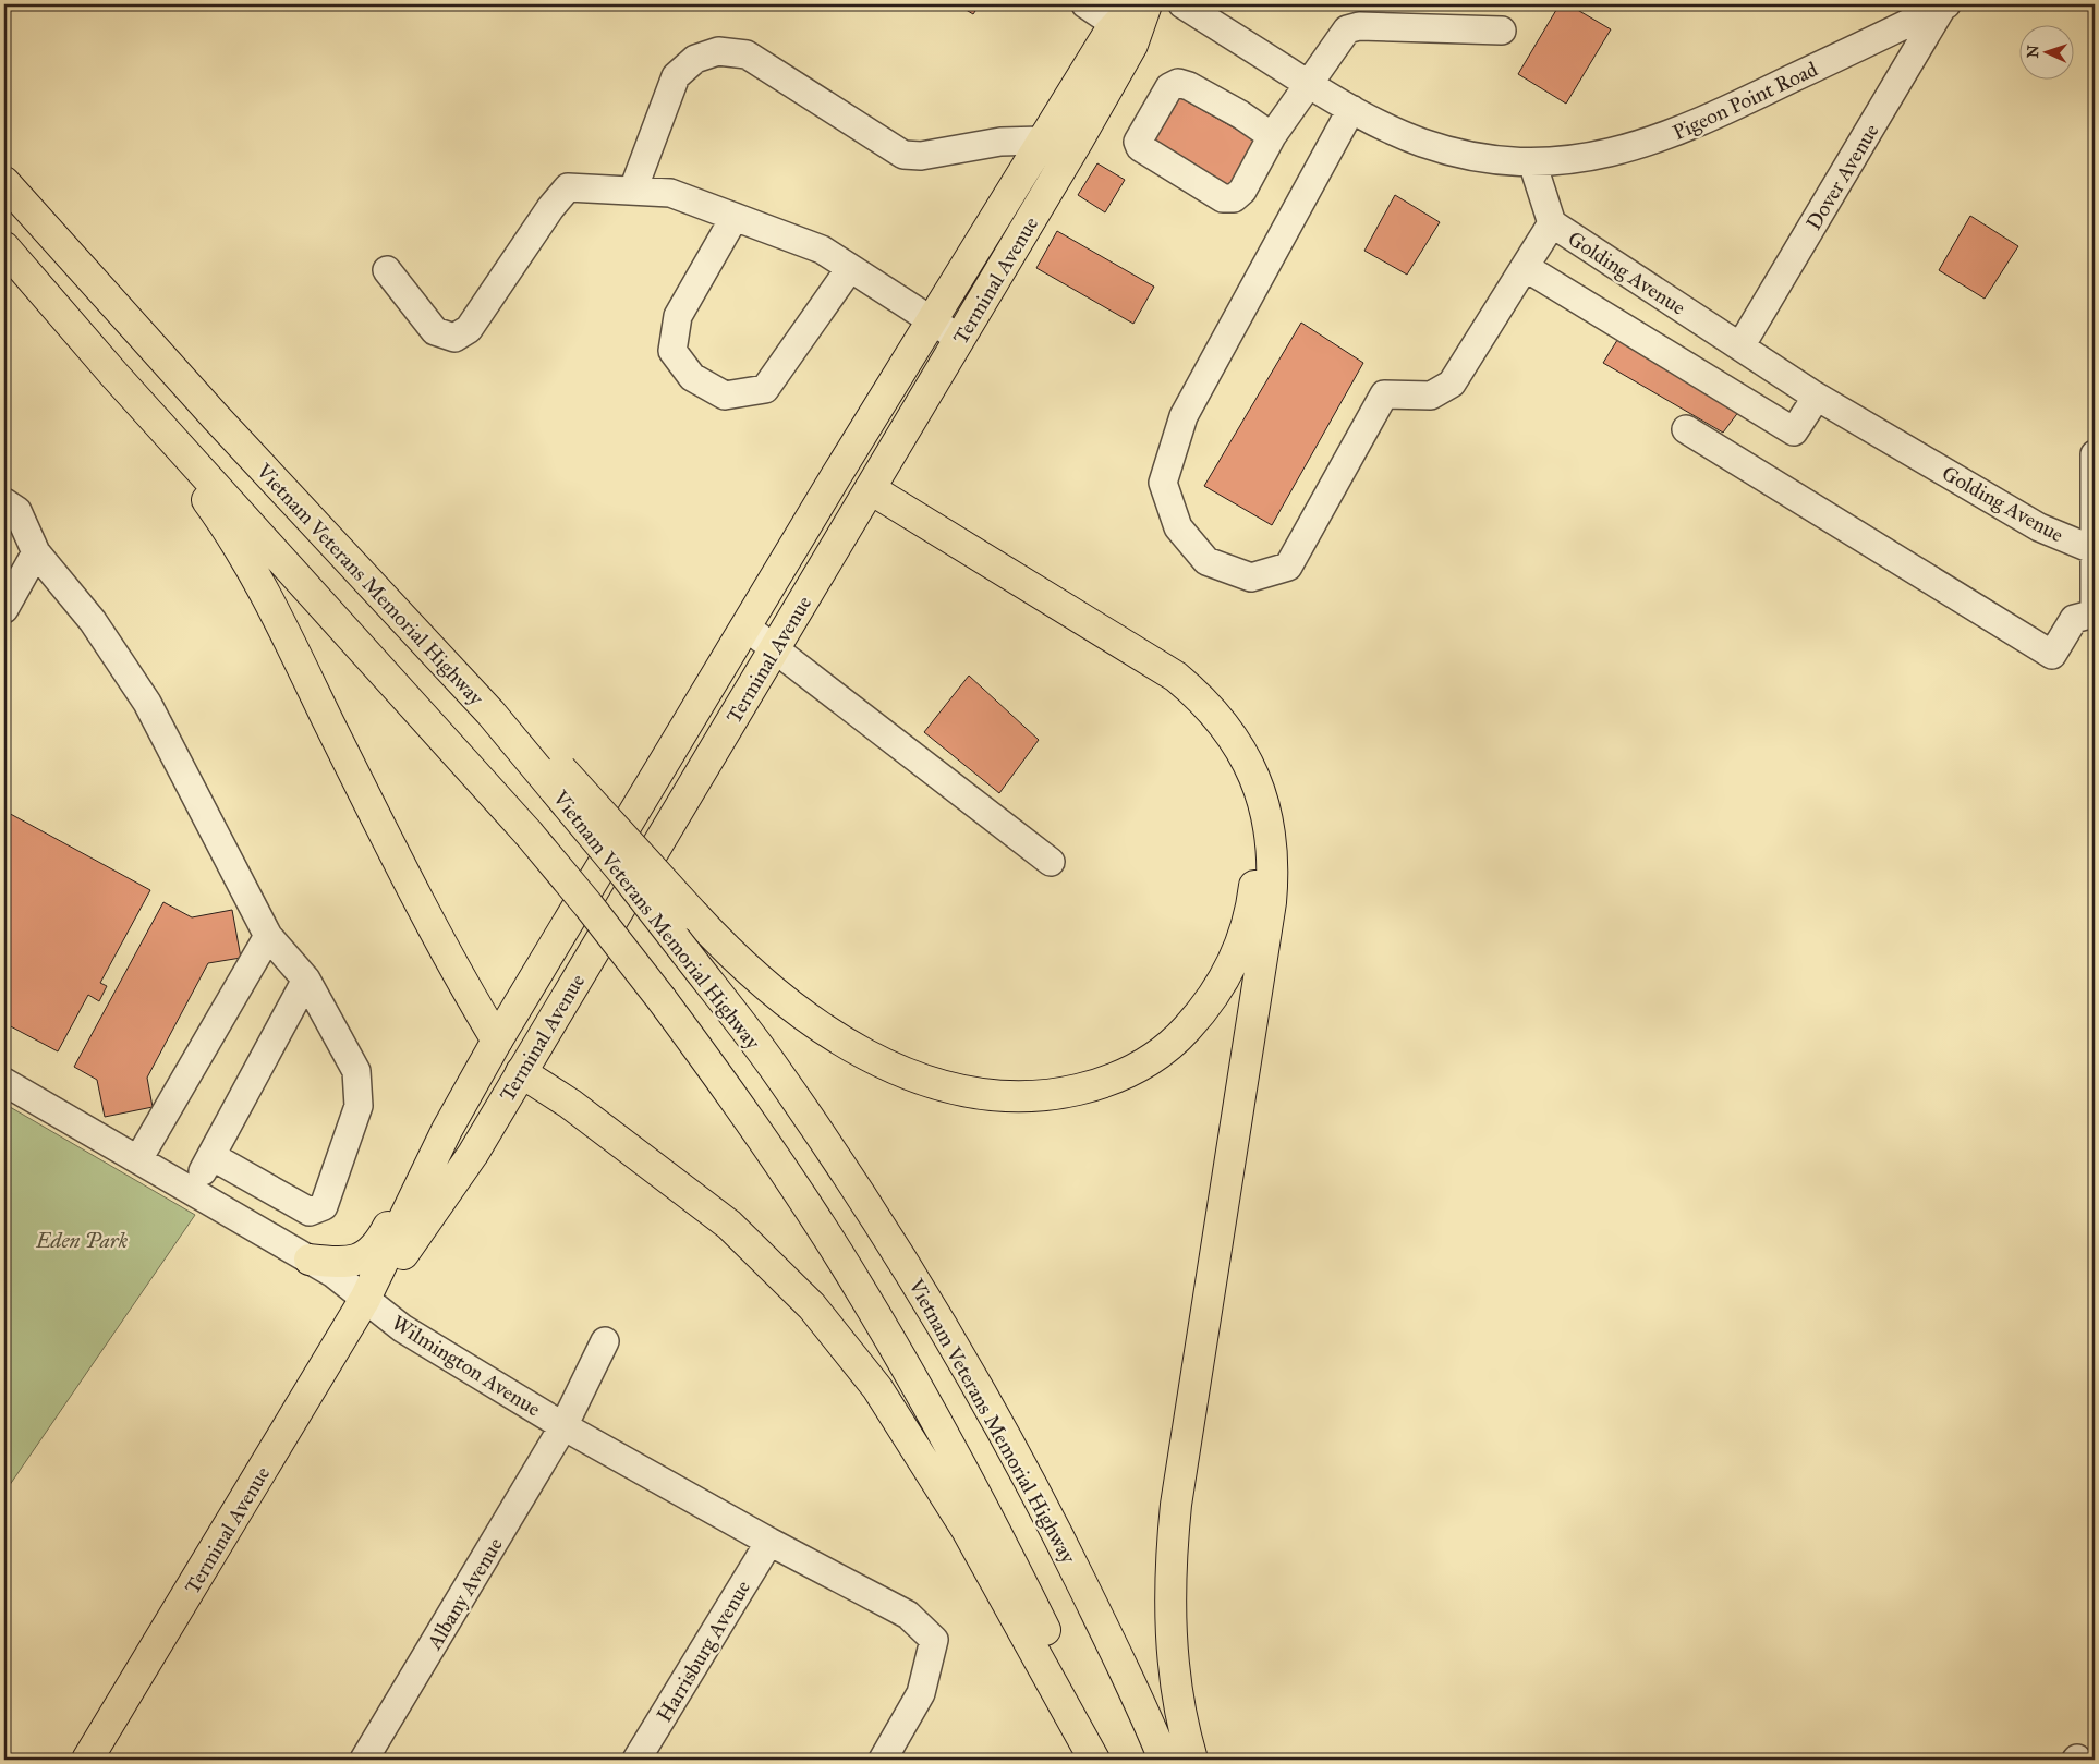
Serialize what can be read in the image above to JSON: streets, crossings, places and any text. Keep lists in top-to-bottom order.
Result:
{
  "streets": {
    "main road": ["Terminal Avenue", "Vietnam Veterans Memorial Highway"],
    "street": [
      "Pigeon Point Road",
      "Dover Avenue",
      "Golding Avenue",
      "Wilmington Avenue",
      "Albany Avenue",
      "Harrisburg Avenue"
    ]
  },
  "crossings": [
    ["Pigeon Point Road", "Dover Avenue"],
    ["Pigeon Point Road", "Golding Avenue"],
    ["Dover Avenue", "Golding Avenue"],
    ["Terminal Avenue", "Wilmington Avenue"],
    ["Wilmington Avenue", "Albany Avenue"],
    ["Wilmington Avenue", "Harrisburg Avenue"]
  ],
  "parks": ["Eden Park"],
  "north": "left"
}
